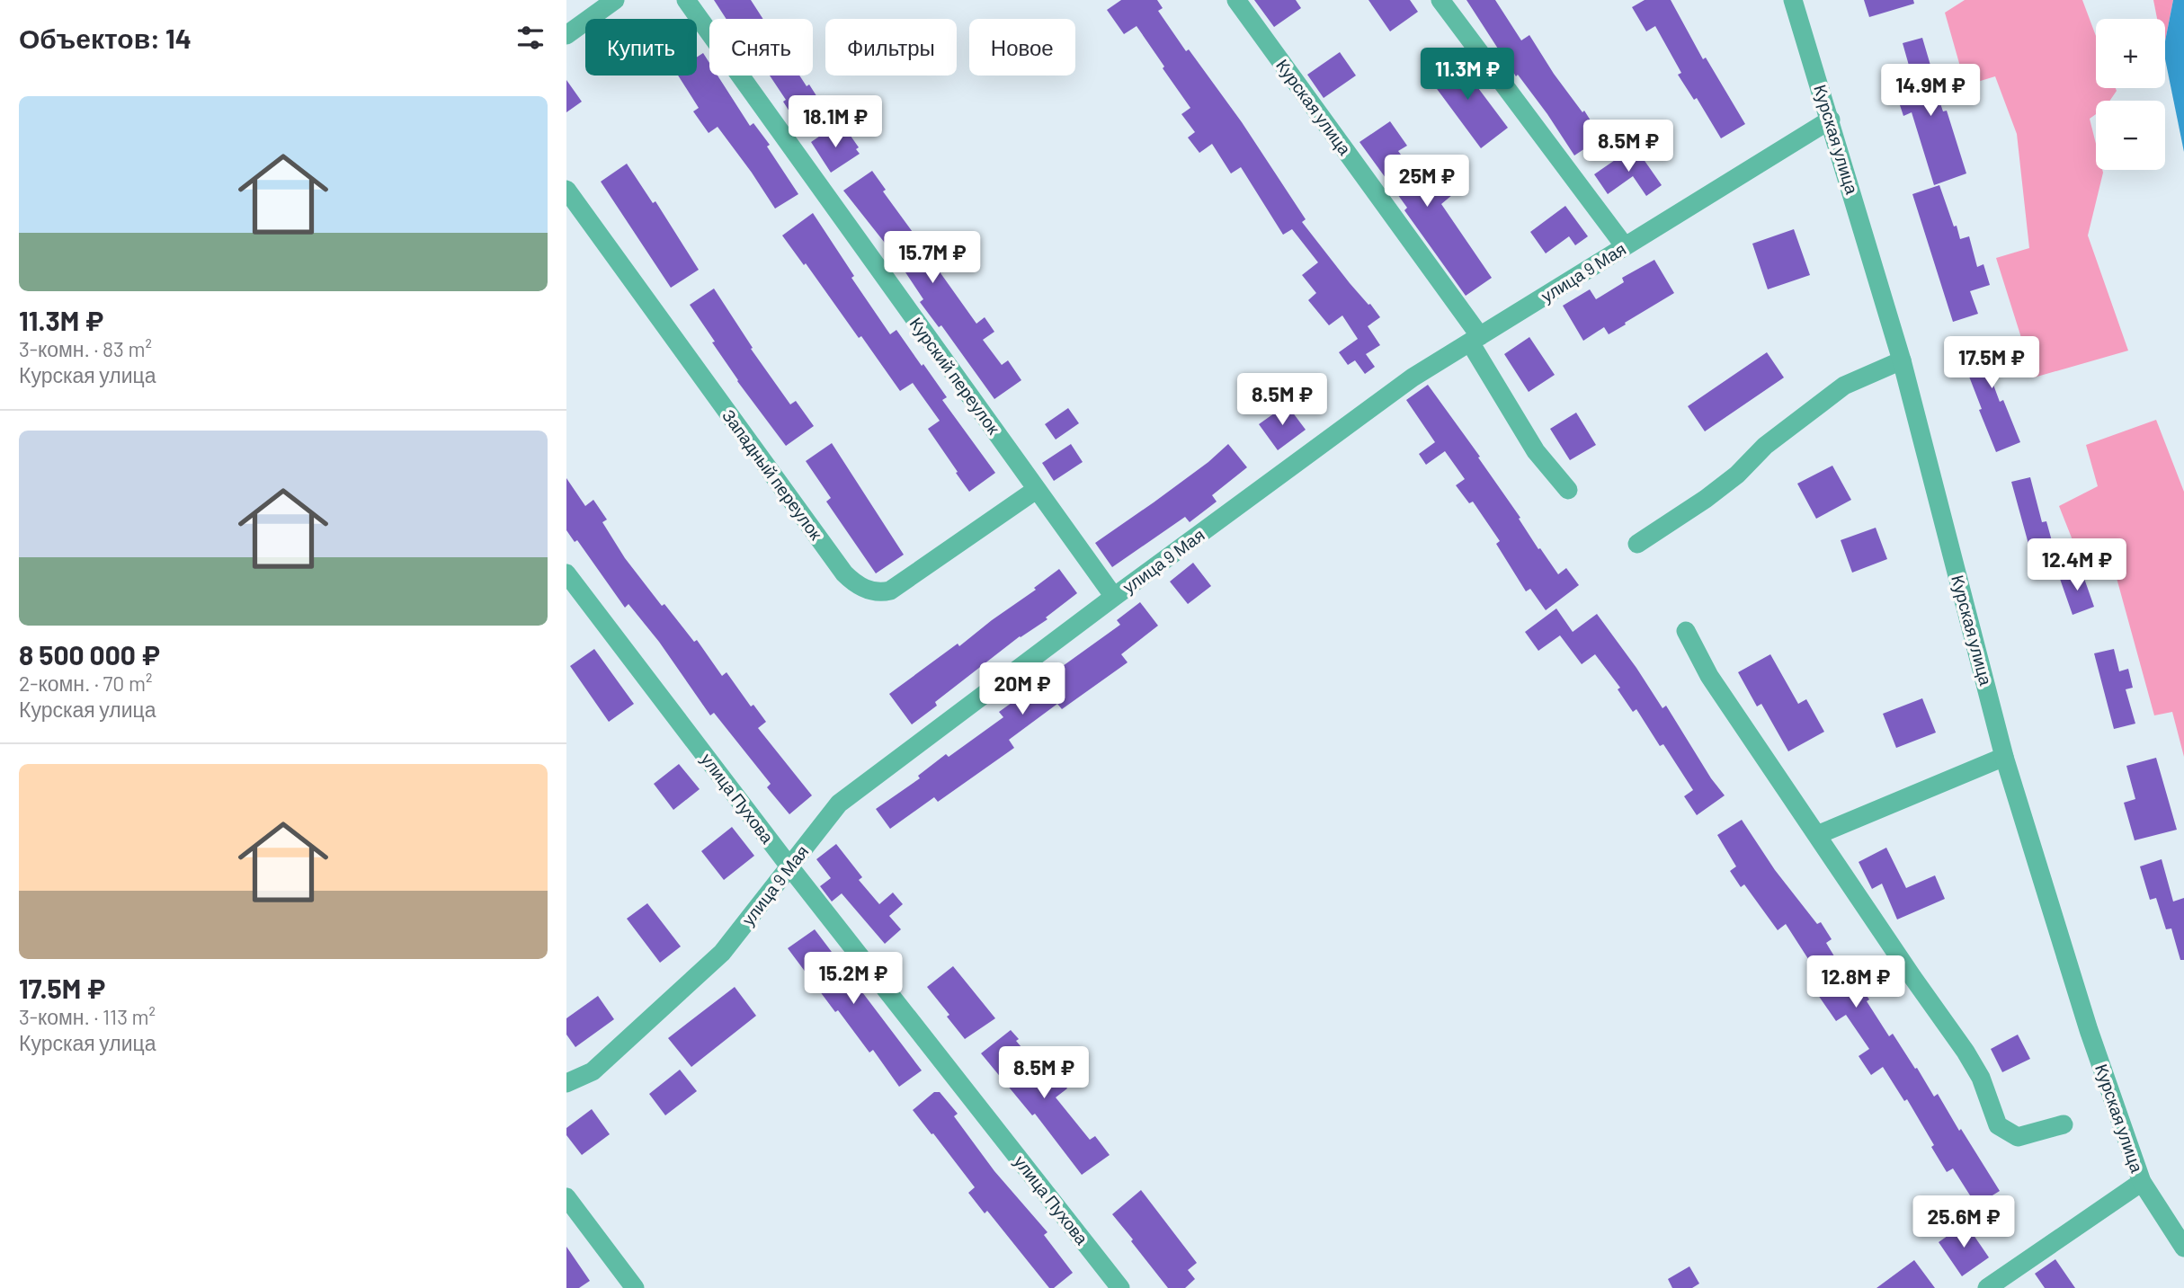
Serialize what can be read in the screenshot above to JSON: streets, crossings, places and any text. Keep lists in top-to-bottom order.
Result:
{
  "streets": {
    "street": [
      "Курская улица",
      "улица 9 Мая",
      "Курский переулок",
      "Западный переулок",
      "улица Пухова"
    ]
  },
  "crossings": [
    ["Курская улица", "улица 9 Мая"],
    ["улица 9 Мая", "Курский переулок"],
    ["улица 9 Мая", "улица Пухова"],
    ["Курский переулок", "Западный переулок"]
  ],
  "page": {
    "heading": "Объектов: 14",
    "map_buttons": ["+", "−"],
    "chip": [
      "Купить",
      "Снять",
      "Фильтры",
      "Новое"
    ],
    "price": [
      "11.3M ₽",
      "14.9M ₽",
      "18.1M ₽",
      "8.5M ₽",
      "25M ₽",
      "15.7M ₽",
      "17.5M ₽",
      "8.5M ₽",
      "12.4M ₽",
      "20M ₽",
      "15.2M ₽",
      "12.8M ₽",
      "8.5M ₽",
      "25.6M ₽"
    ],
    "list": [
      {
        "name": "11.3M ₽",
        "note": "3-комн. · 83 m² · Курская улица"
      },
      {
        "name": "8 500 000 ₽",
        "note": "2-комн. · 70 m² · Курская улица"
      },
      {
        "name": "17.5M ₽",
        "note": "3-комн. · 113 m² · Курская улица"
      }
    ]
  }
}
